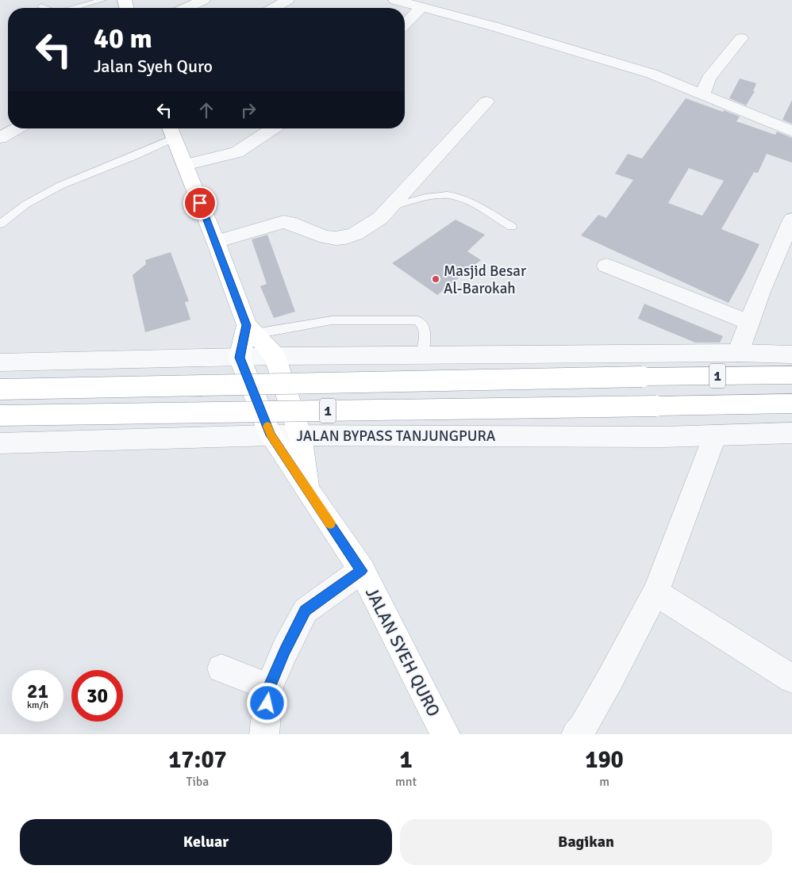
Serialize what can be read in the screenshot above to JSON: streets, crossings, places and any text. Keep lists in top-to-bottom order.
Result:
{
  "streets": {
    "main road": ["1", "JALAN BYPASS TANJUNGPURA", "JALAN SYEH QURO"]
  },
  "crossings": [
    ["JALAN BYPASS TANJUNGPURA", "JALAN SYEH QURO"]
  ],
  "places": ["Masjid Besar Al-Barokah"],
  "page": {
    "turn": ["40 m", "Jalan Syeh Quro"],
    "speed": "21 km/h",
    "limit": "30",
    "eta": [
      "17:07",
      "Tiba",
      "1",
      "mnt",
      "190",
      "m"
    ],
    "buttons": ["Keluar", "Bagikan"]
  }
}
